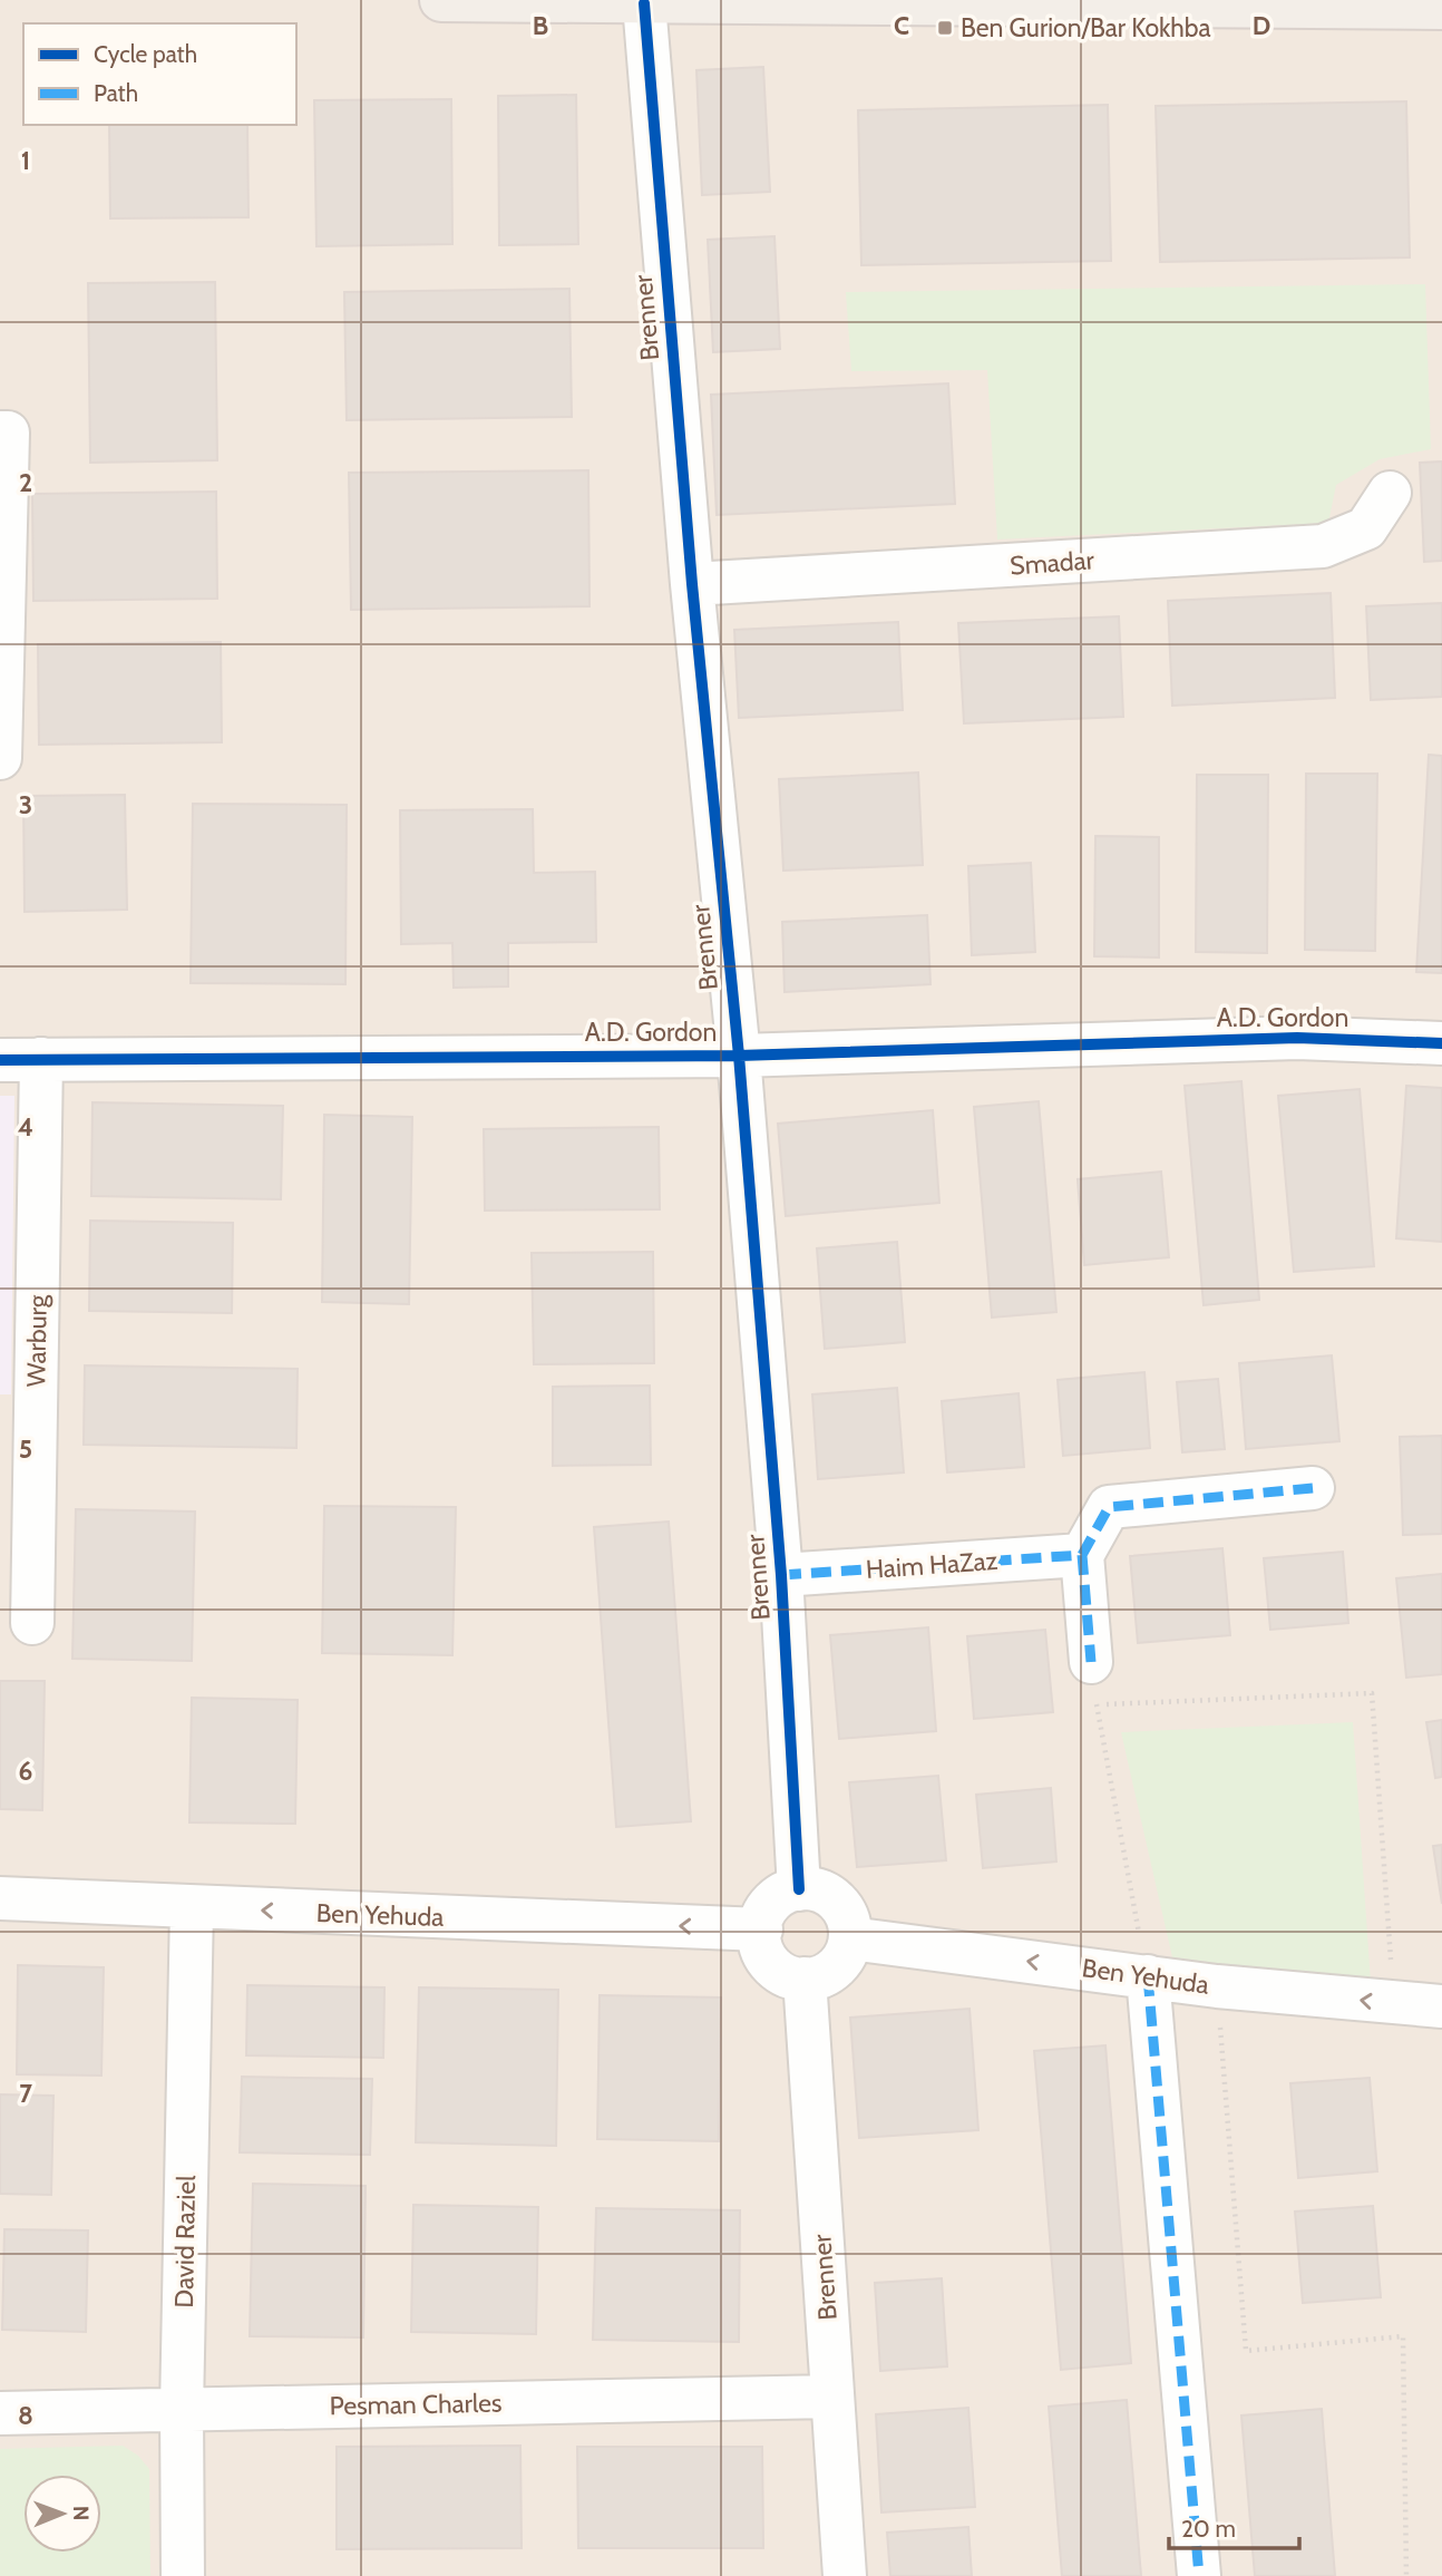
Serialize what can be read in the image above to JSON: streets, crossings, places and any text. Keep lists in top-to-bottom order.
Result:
{
  "streets": {
    "street": [
      "Brenner",
      "Smadar",
      "A.D. Gordon",
      "Warburg",
      "Haim HaZaz",
      "Ben Yehuda",
      "David Raziel",
      "Pesman Charles"
    ]
  },
  "crossings": [
    ["Brenner", "Smadar"],
    ["Brenner", "A.D. Gordon"],
    ["Brenner", "Haim HaZaz"],
    ["Brenner", "Ben Yehuda"],
    ["Brenner", "Pesman Charles"],
    ["A.D. Gordon", "Warburg"],
    ["Ben Yehuda", "David Raziel"],
    ["David Raziel", "Pesman Charles"]
  ],
  "one_way": ["Ben Yehuda"],
  "places": {
    "transit": ["Ben Gurion/Bar Kokhba"]
  },
  "legend": ["Cycle path", "Path"],
  "scale_bar": "20 m",
  "north": "right",
  "grid": {
    "columns": ["B", "C", "D"],
    "rows": [
      "1",
      "2",
      "3",
      "4",
      "5",
      "6",
      "7",
      "8"
    ]
  }
}
